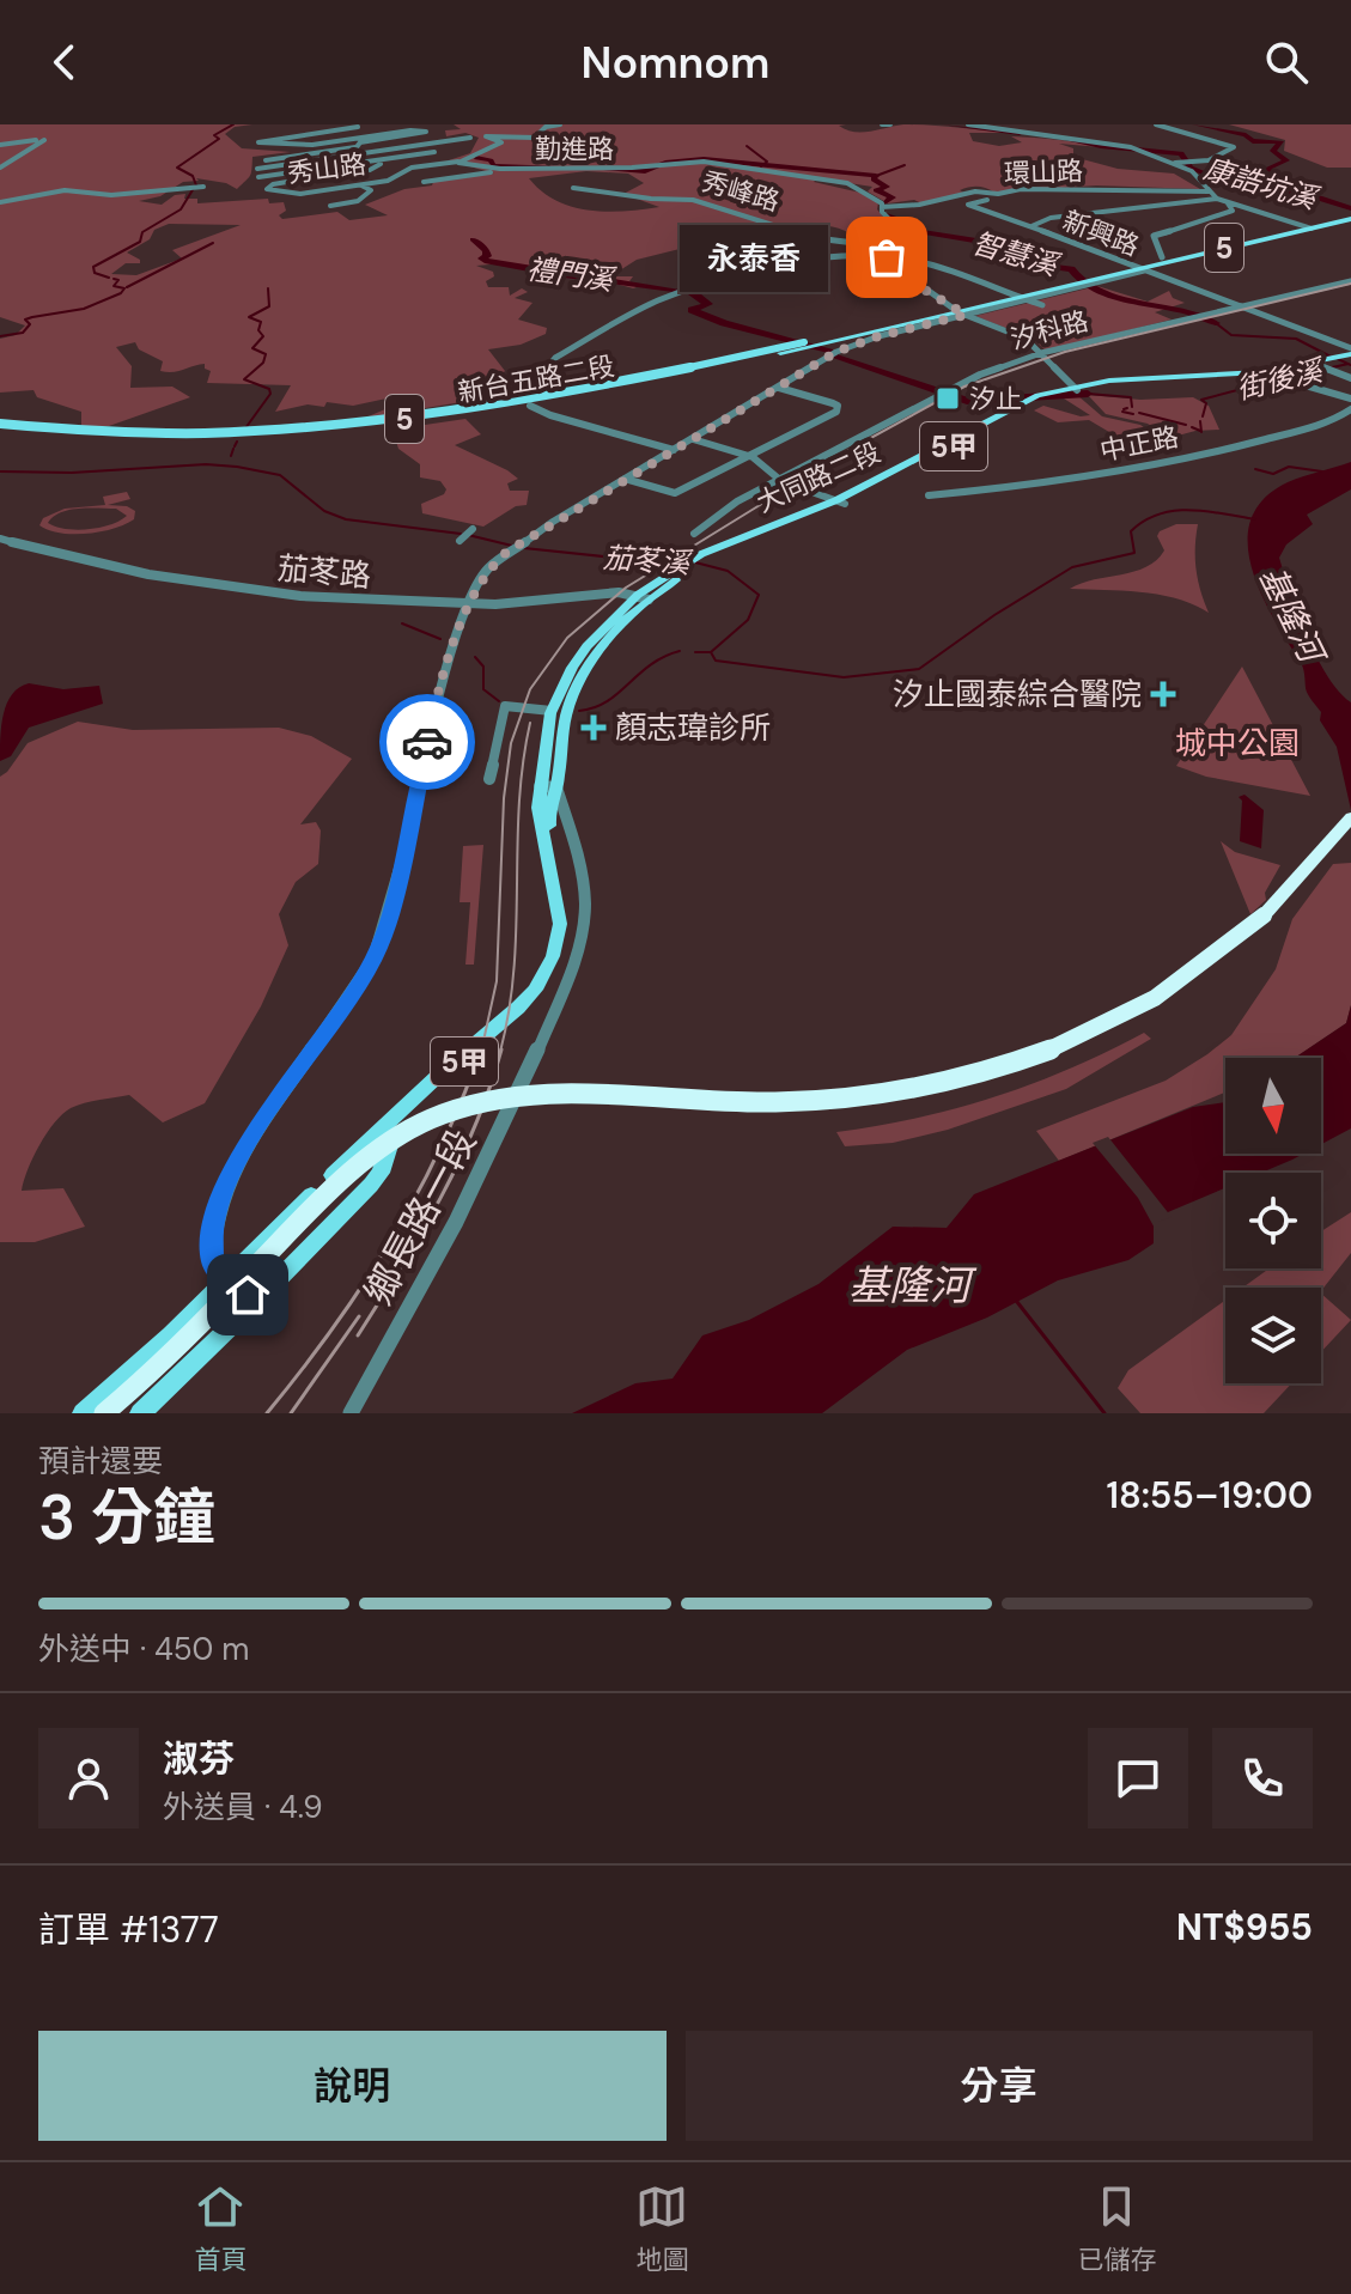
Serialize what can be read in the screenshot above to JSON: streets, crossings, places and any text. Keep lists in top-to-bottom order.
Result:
{
  "streets": {
    "main road": [
      "5",
      "新台五路二段",
      "5甲",
      "大同路二段"
    ],
    "street": [
      "勤進路",
      "秀山路",
      "環山路",
      "秀峰路",
      "新興路",
      "汐科路",
      "中正路",
      "茄苳路",
      "鄉長路一段"
    ]
  },
  "crossings": [
    ["勤進路", "秀山路"],
    ["勤進路", "環山路"],
    ["秀峰路", "5"],
    ["秀峰路", "汐科路"],
    ["秀峰路", "新台五路二段"],
    ["秀峰路", "大同路二段"],
    ["新興路", "5"],
    ["新興路", "汐科路"],
    ["新興路", "大同路二段"],
    ["5", "新台五路二段"],
    ["5甲", "大同路二段"],
    ["5甲", "鄉長路一段"],
    ["大同路二段", "茄苳路"],
    ["大同路二段", "鄉長路一段"]
  ],
  "water": [
    "康誥坑溪",
    "智慧溪",
    "禮門溪",
    "街後溪",
    "茄苳溪",
    "基隆河"
  ],
  "parks": ["城中公園"],
  "places": {
    "other": ["永泰香"],
    "transit": ["汐止"],
    "health": ["汐止國泰綜合醫院", "顏志瑋診所"]
  },
  "north": "bottom",
  "page": {
    "header": "Nomnom",
    "bubble": "永泰香",
    "heading": ["3 分鐘", "預計還要", "18:55–19:00"],
    "panel": [
      "淑芬",
      "外送員 · 4.9",
      "訂單 #1377",
      "NT$955"
    ],
    "bar": "外送中 · 450 m",
    "buttons": ["說明", "分享"],
    "tabs": ["首頁", "地圖", "已儲存"]
  }
}
